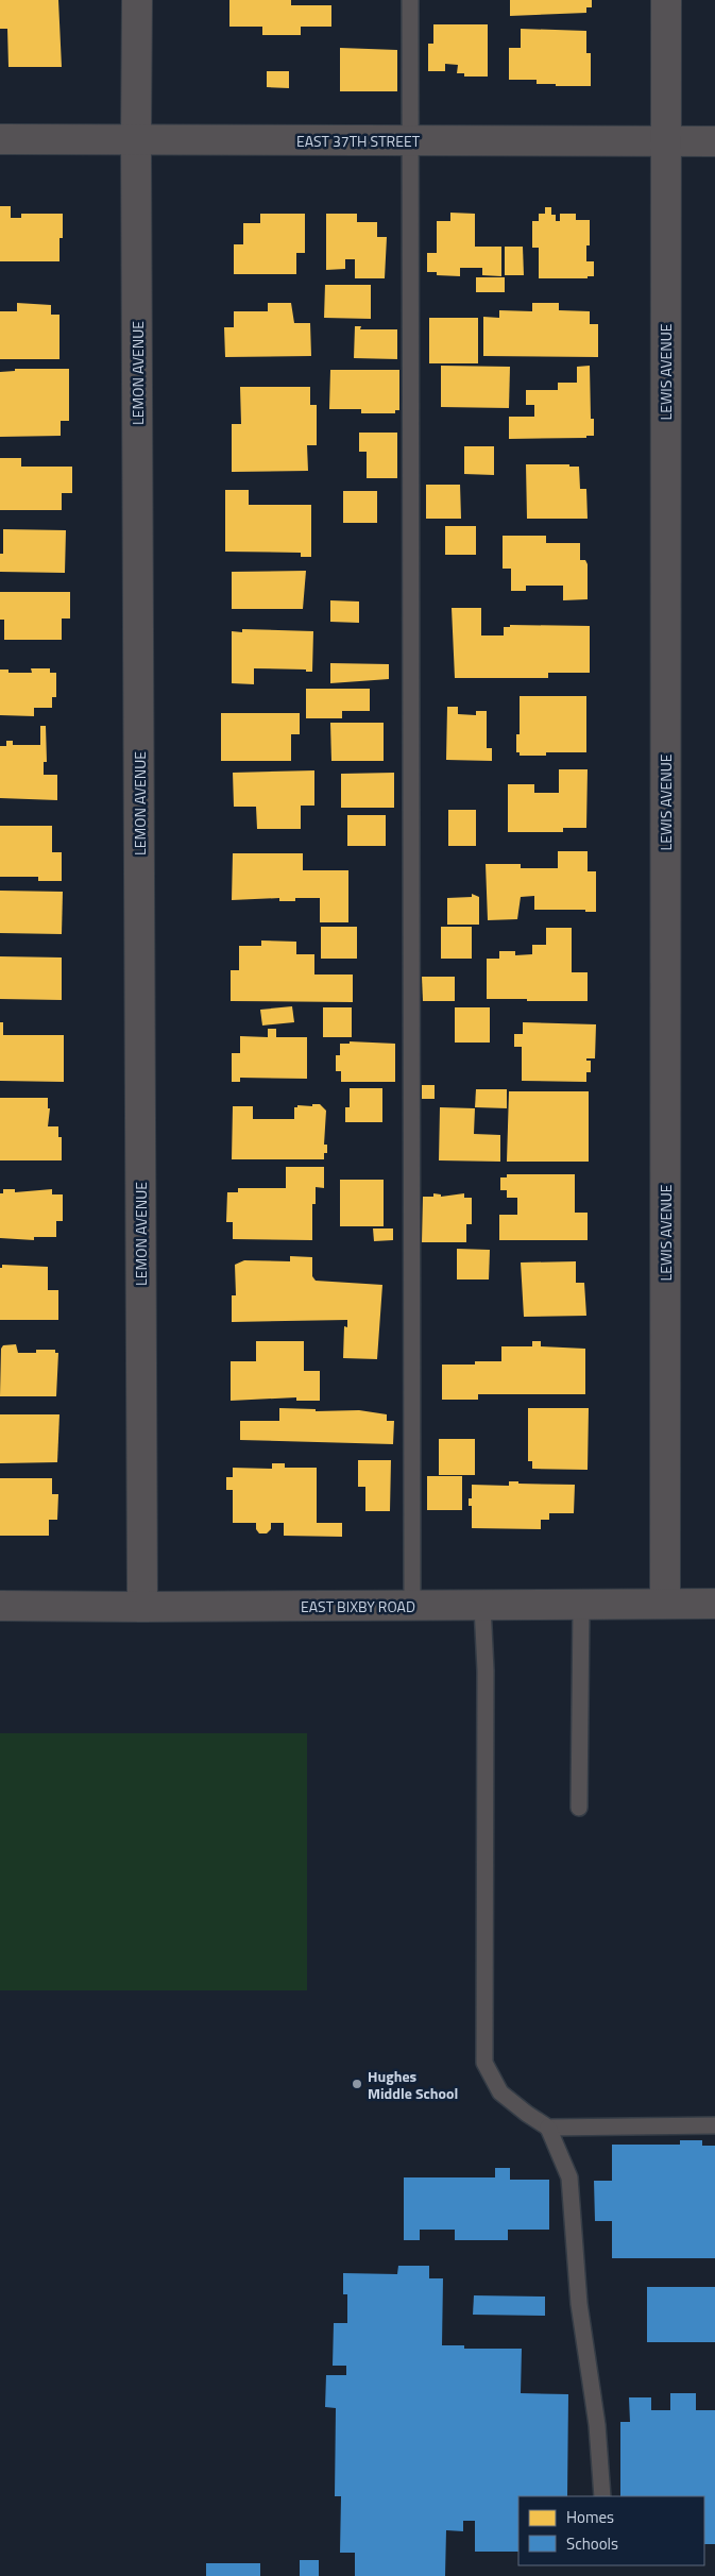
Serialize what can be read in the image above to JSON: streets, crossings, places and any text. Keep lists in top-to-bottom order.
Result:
{
  "streets": {
    "street": [
      "EAST 37TH STREET",
      "LEWIS AVENUE",
      "LEMON AVENUE",
      "EAST BIXBY ROAD"
    ]
  },
  "crossings": [
    ["EAST 37TH STREET", "LEWIS AVENUE"],
    ["EAST 37TH STREET", "LEMON AVENUE"],
    ["LEWIS AVENUE", "EAST BIXBY ROAD"],
    ["LEMON AVENUE", "EAST BIXBY ROAD"]
  ],
  "places": ["Hughes Middle School"],
  "legend": ["Homes", "Schools"]
}
